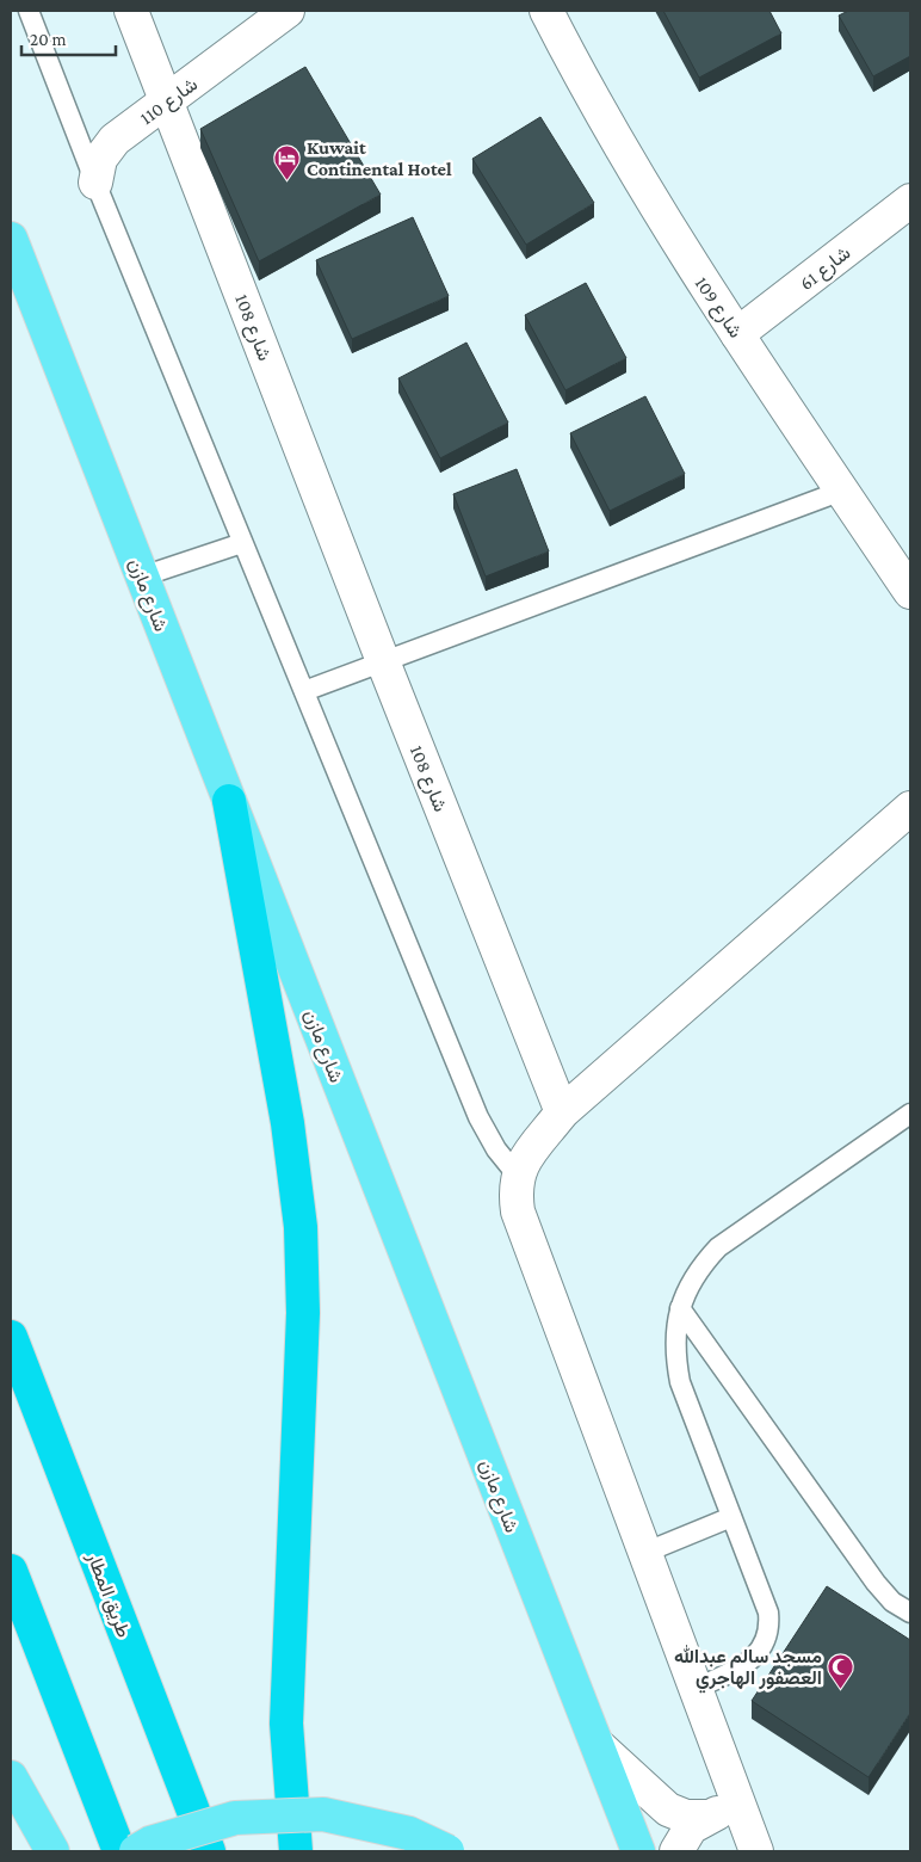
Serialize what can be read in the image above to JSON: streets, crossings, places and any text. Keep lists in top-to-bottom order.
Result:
{
  "streets": {
    "highway": ["طريق المطار"],
    "main road": ["شارع مازن"],
    "street": [
      "شارع 110",
      "شارع 61",
      "شارع 109",
      "شارع 108"
    ]
  },
  "crossings": [
    ["شارع 110", "شارع 108"],
    ["شارع 61", "شارع 109"]
  ],
  "places": {
    "hotel": ["Kuwait Continental Hotel"],
    "mosque": ["مسجد سالم عبدالله العصفور الهاجري"]
  },
  "scale_bar": "20 m"
}
